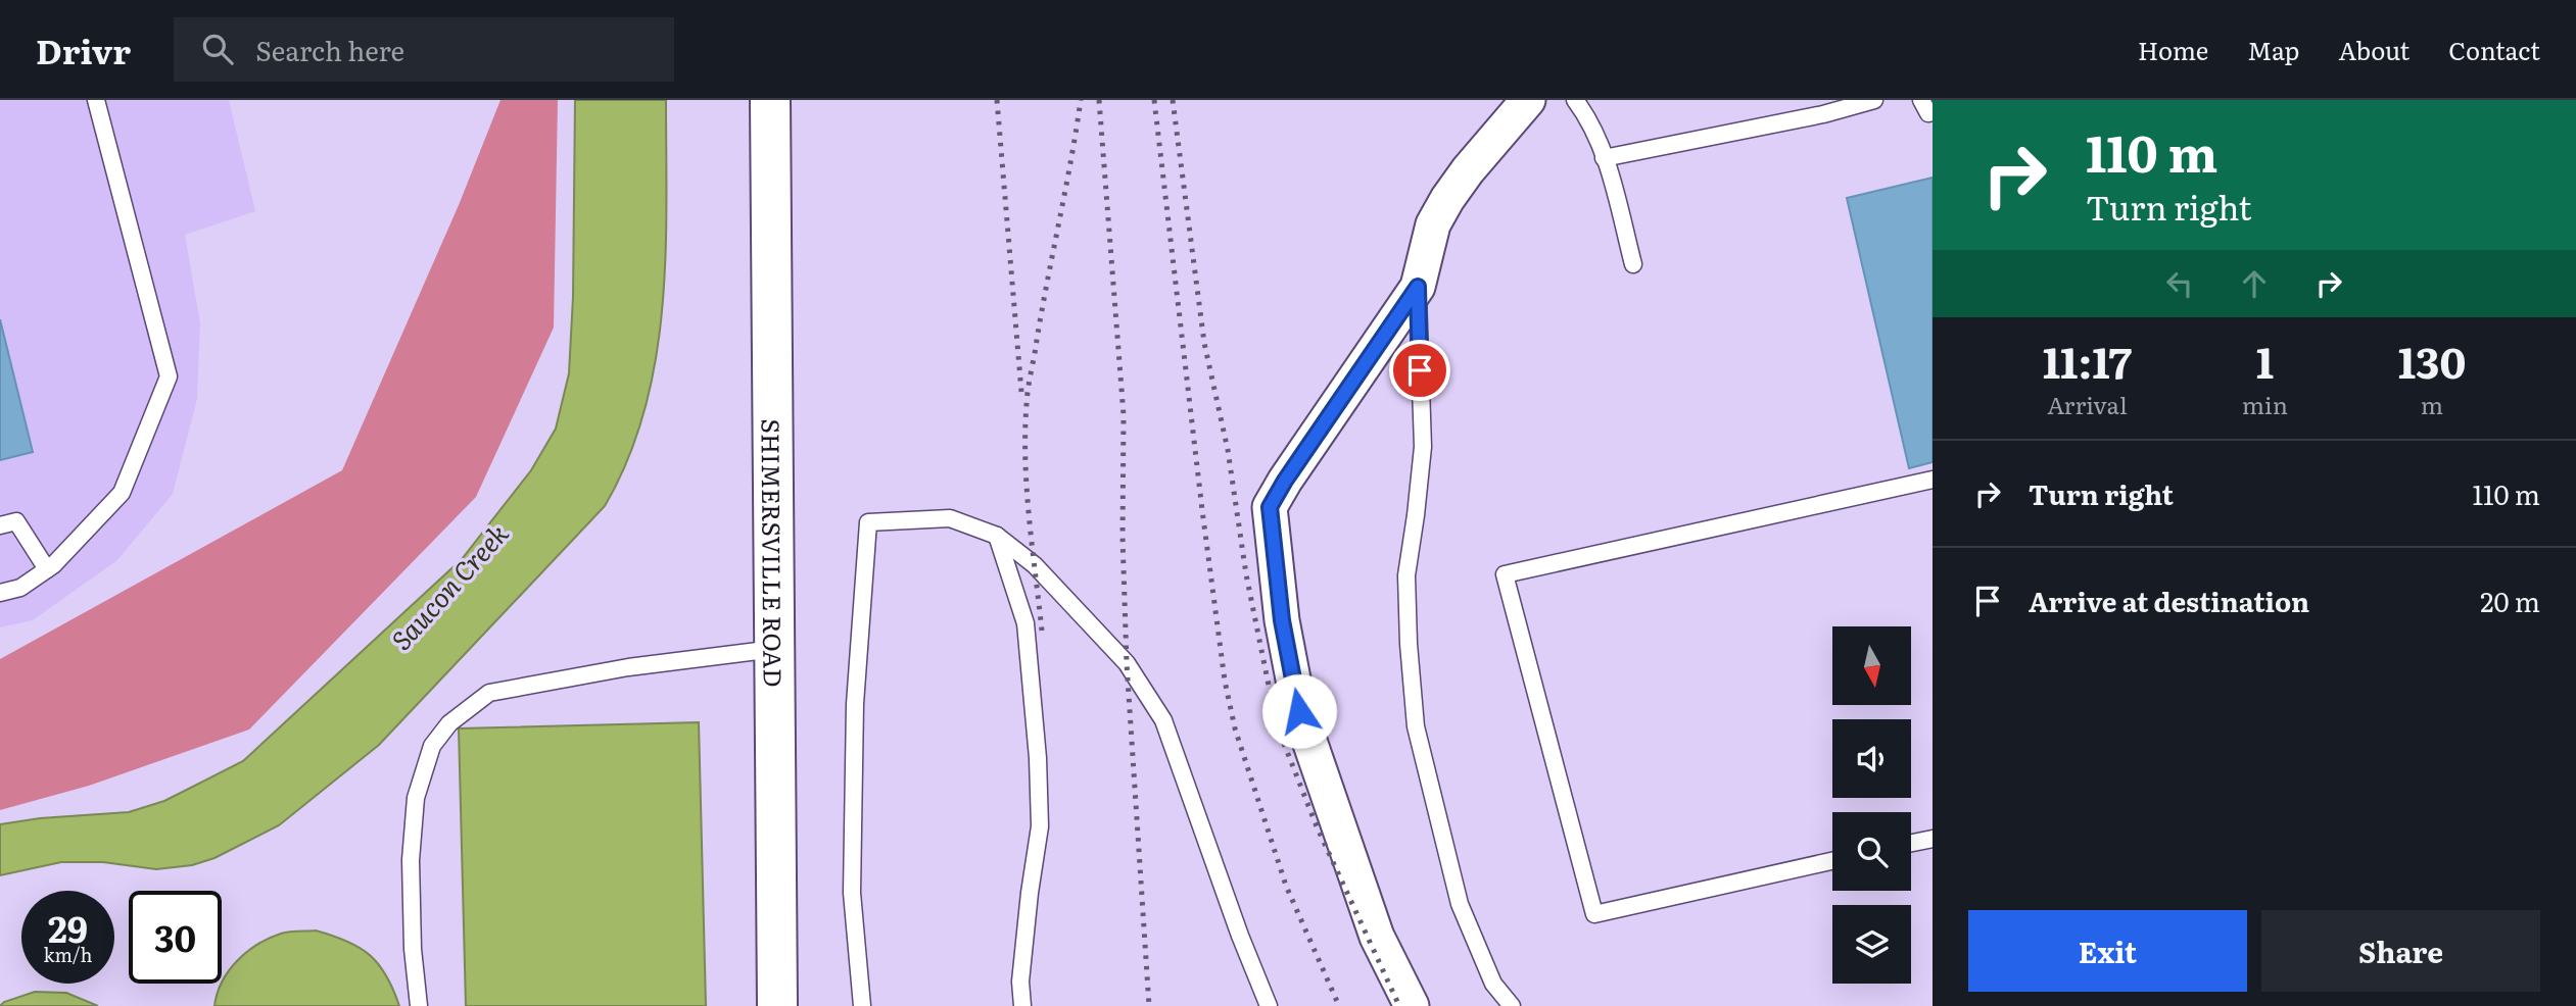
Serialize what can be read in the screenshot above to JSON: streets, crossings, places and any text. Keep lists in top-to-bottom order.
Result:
{
  "streets": {
    "street": ["SHIMERSVILLE ROAD"]
  },
  "water": ["Saucon Creek"],
  "north": "bottom",
  "page": {
    "header": "Drivr",
    "search": "Search here",
    "nav": [
      "Home",
      "Map",
      "About",
      "Contact"
    ],
    "turn": ["110 m", "Turn right"],
    "eta": [
      "11:17",
      "Arrival",
      "1",
      "min",
      "130",
      "m"
    ],
    "list": [
      {
        "name": "Turn right",
        "value": "110 m"
      },
      {
        "name": "Arrive at destination",
        "value": "20 m"
      }
    ],
    "speed": "29 km/h",
    "limit": "30",
    "buttons": ["Exit", "Share"]
  }
}
